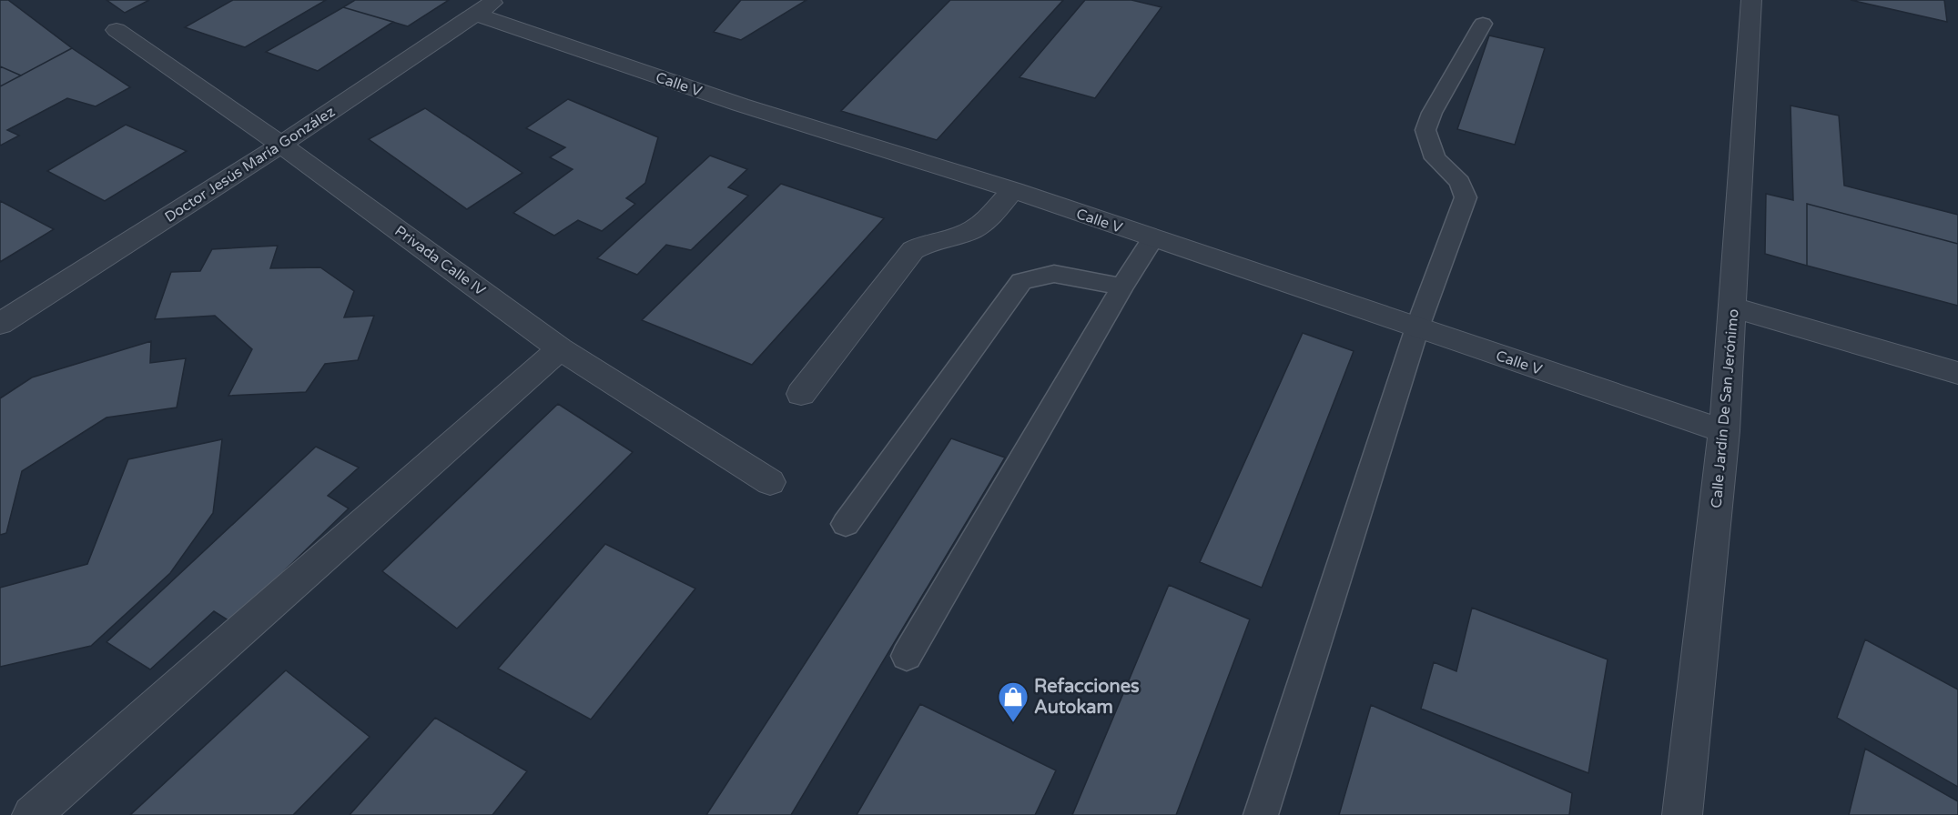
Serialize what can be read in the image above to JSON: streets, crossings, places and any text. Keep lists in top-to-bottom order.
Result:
{
  "streets": {
    "street": [
      "Calle V",
      "Doctor Jesús María González",
      "Privada Calle IV",
      "Calle Jardín De San Jerónimo"
    ]
  },
  "crossings": [
    ["Calle V", "Doctor Jesús María González"],
    ["Calle V", "Calle Jardín De San Jerónimo"],
    ["Doctor Jesús María González", "Privada Calle IV"]
  ],
  "places": {
    "shop": ["Refacciones Autokam"]
  }
}
